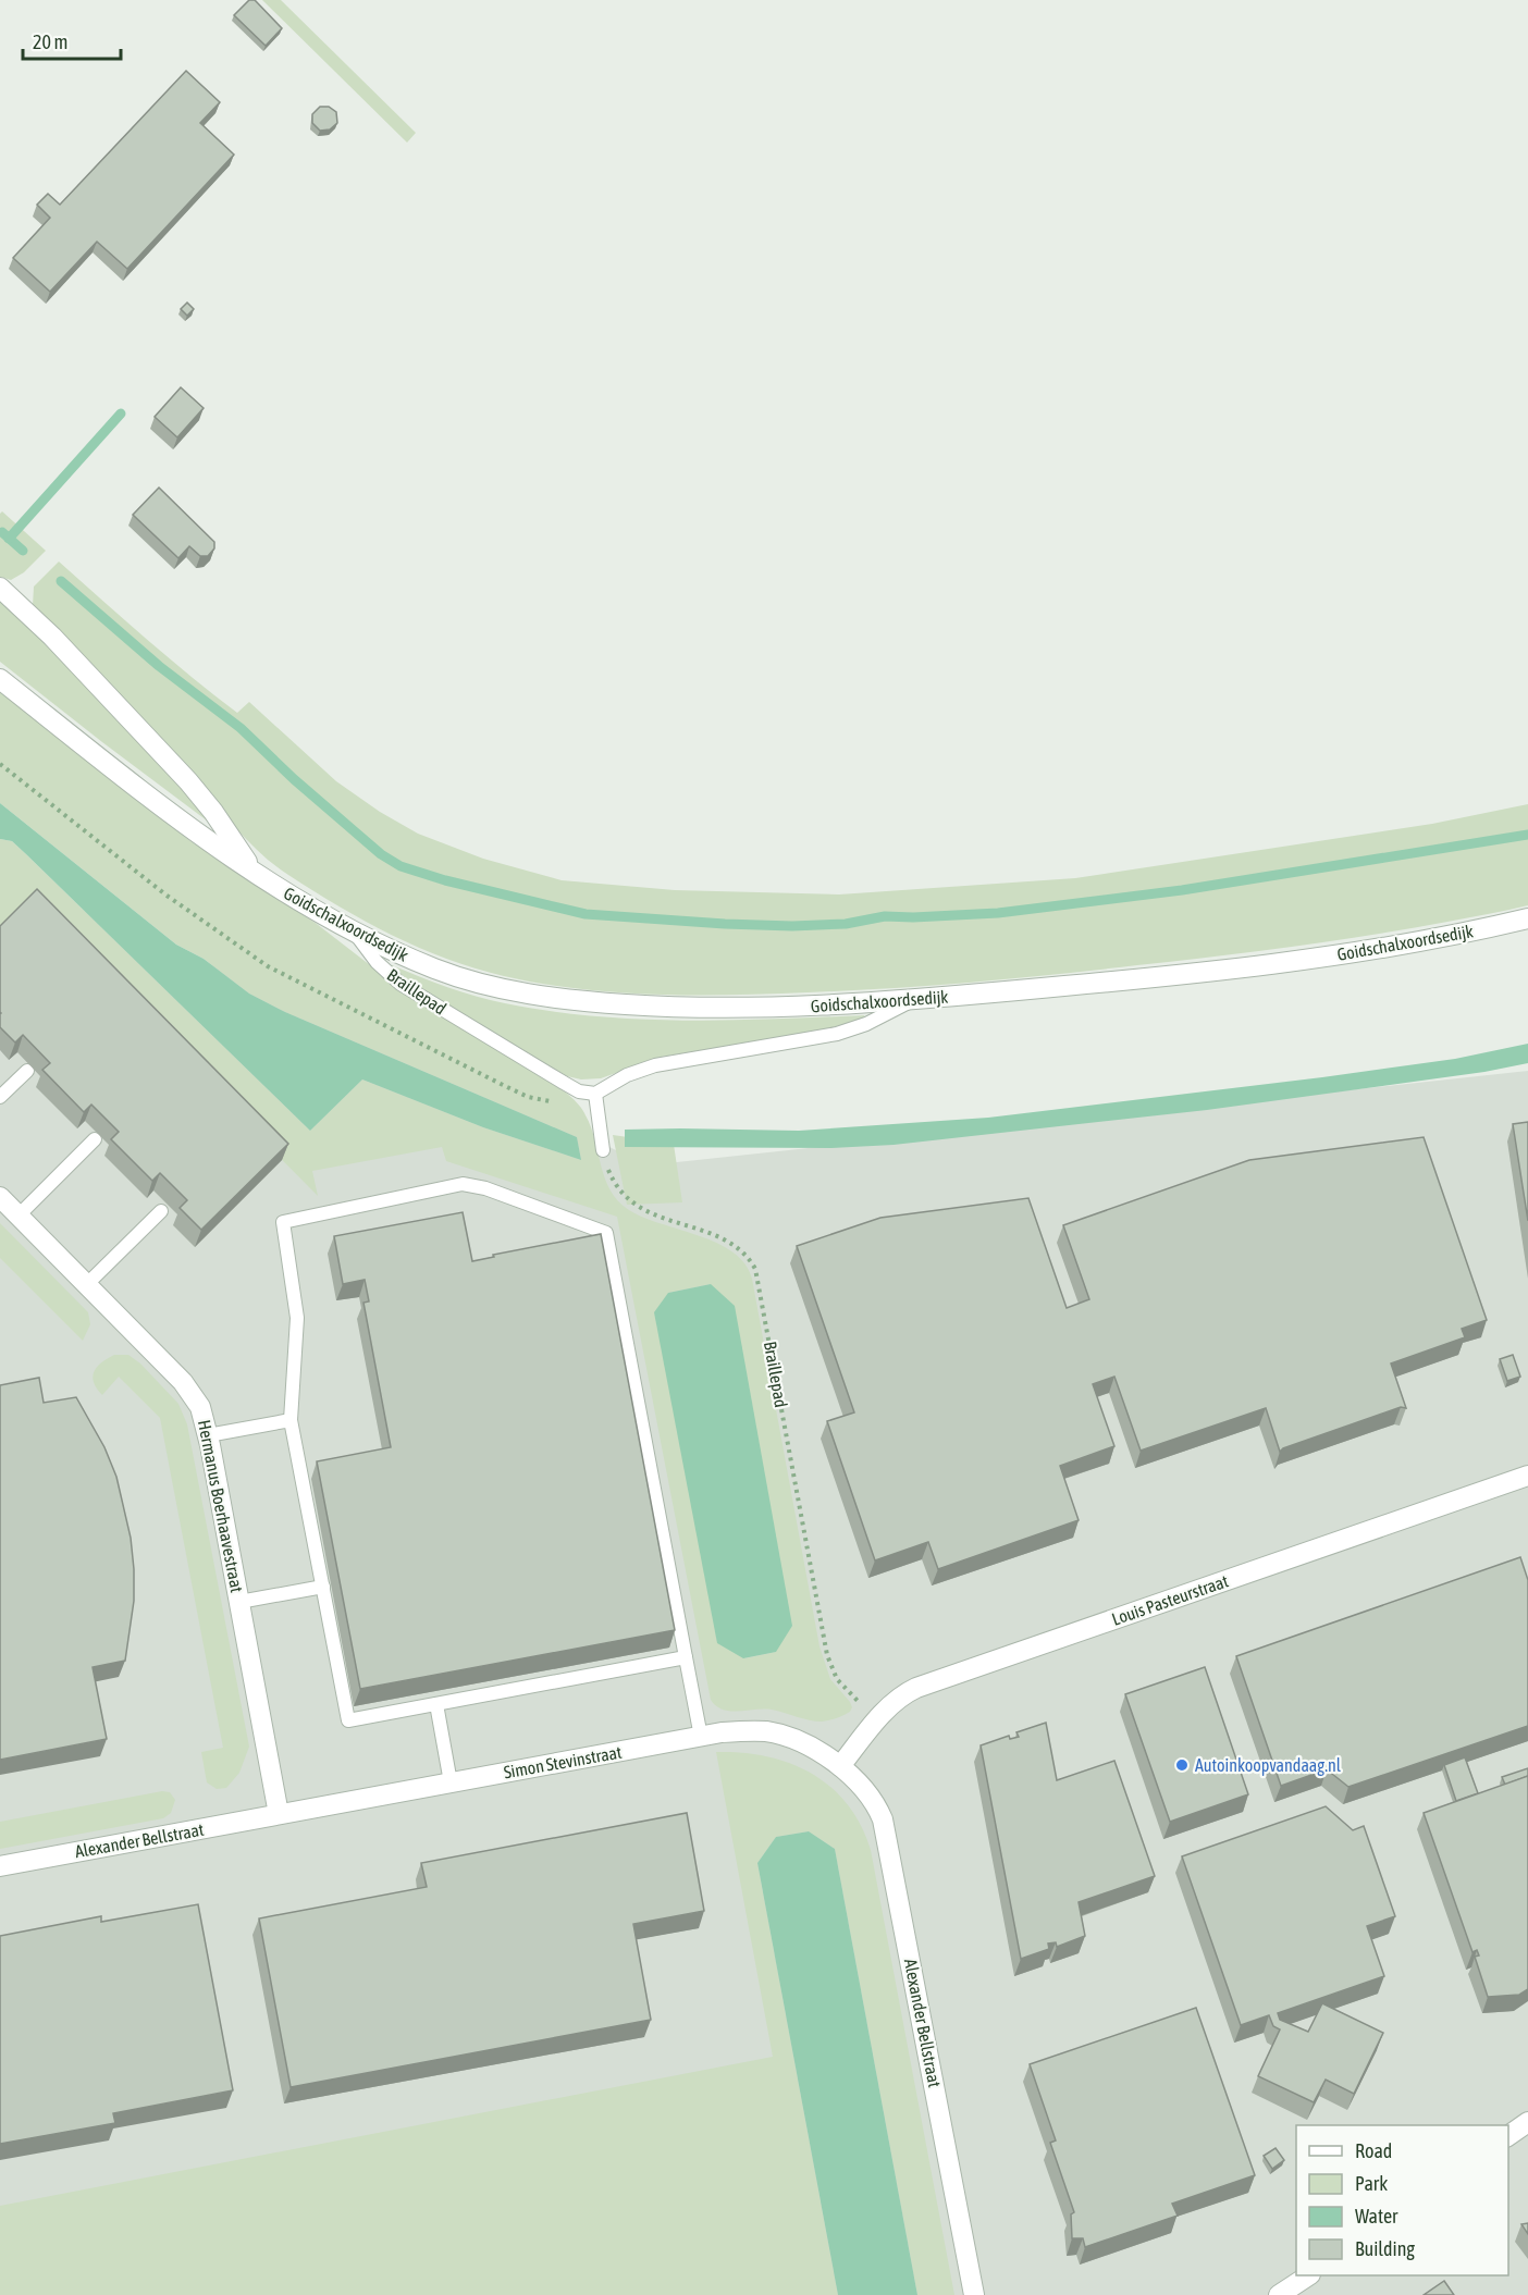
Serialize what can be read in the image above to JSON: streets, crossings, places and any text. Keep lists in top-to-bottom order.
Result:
{
  "streets": {
    "street": [
      "Goidschalxoordsedijk",
      "Hermanus Boerhaavestraat",
      "Louis Pasteurstraat",
      "Simon Stevinstraat",
      "Alexander Bellstraat"
    ],
    "lane": ["Braillepad"]
  },
  "crossings": [
    ["Goidschalxoordsedijk", "Braillepad"],
    ["Braillepad", "Louis Pasteurstraat"],
    ["Hermanus Boerhaavestraat", "Simon Stevinstraat"],
    ["Hermanus Boerhaavestraat", "Alexander Bellstraat"],
    ["Louis Pasteurstraat", "Simon Stevinstraat"],
    ["Louis Pasteurstraat", "Alexander Bellstraat"],
    ["Simon Stevinstraat", "Alexander Bellstraat"]
  ],
  "places": ["Autoinkoopvandaag.nl"],
  "legend": [
    "Road",
    "Park",
    "Water",
    "Building"
  ],
  "scale_bar": "20 m"
}
